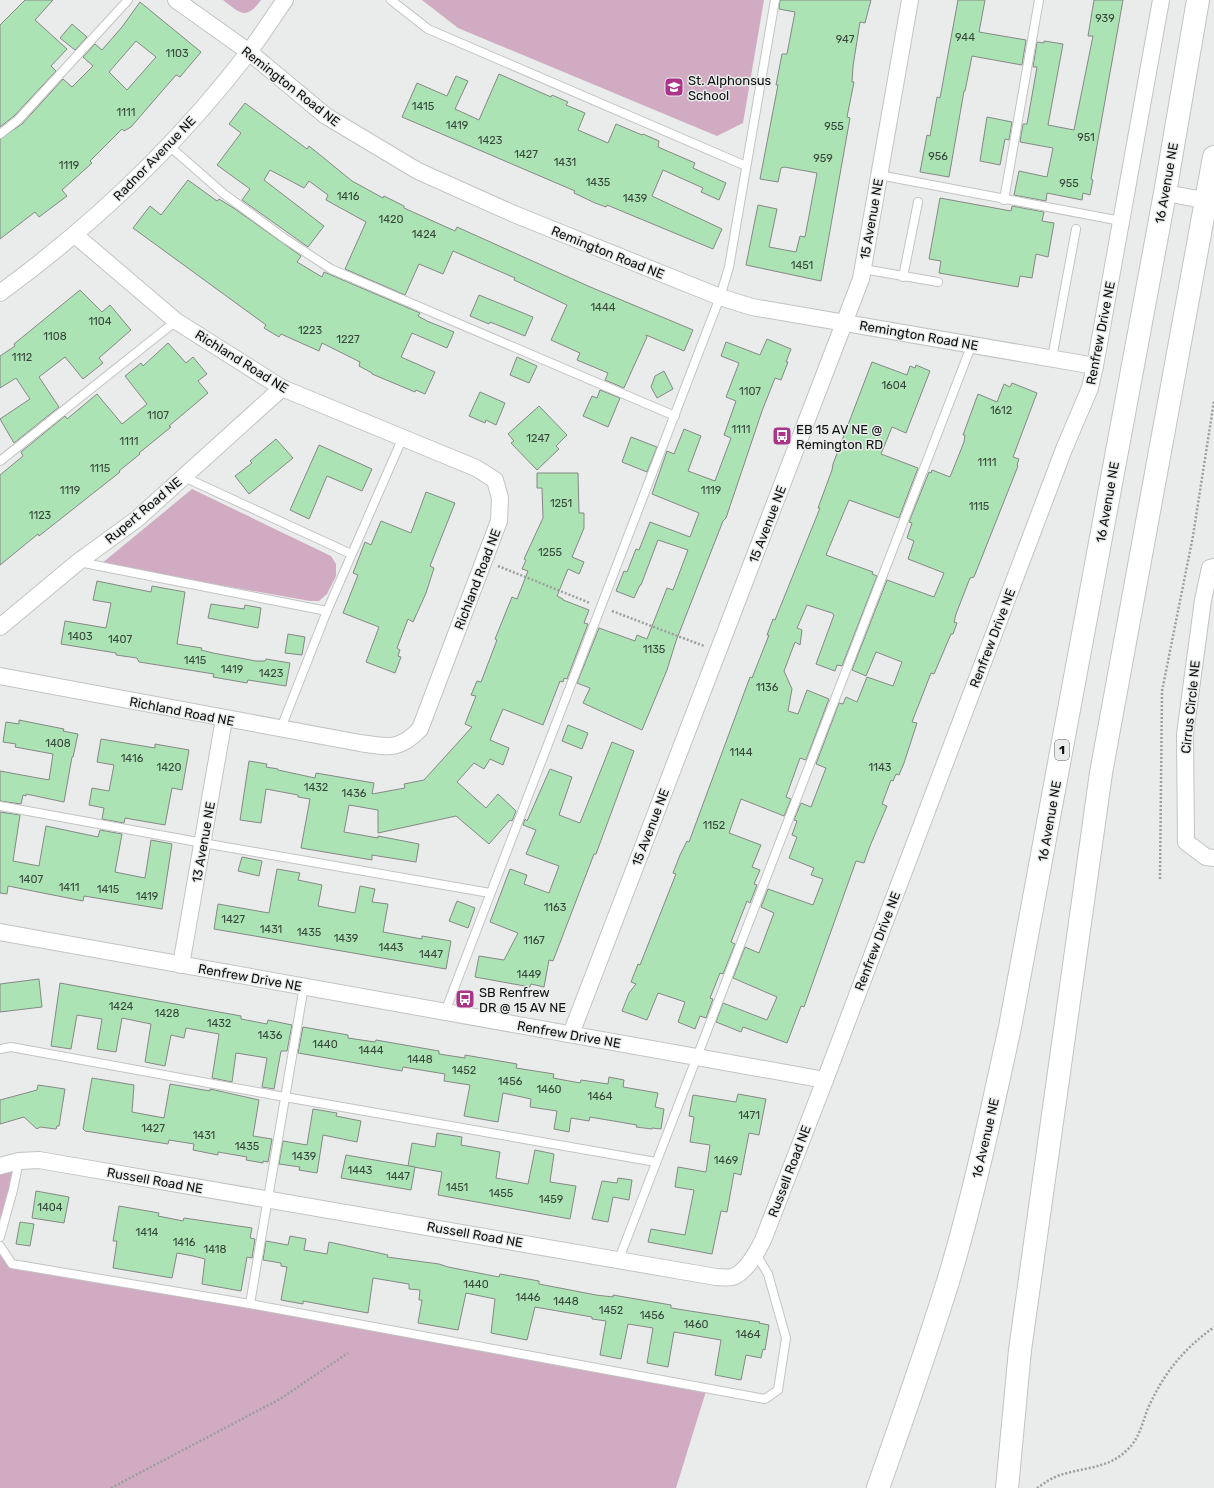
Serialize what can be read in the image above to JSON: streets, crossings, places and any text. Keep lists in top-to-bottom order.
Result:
{
  "streets": {
    "highway": ["16 Avenue NE", "1"],
    "street": [
      "Remington Road NE",
      "Radnor Avenue NE",
      "15 Avenue NE",
      "Renfrew Drive NE",
      "Richland Road NE",
      "Rupert Road NE",
      "Cirrus Circle NE",
      "13 Avenue NE",
      "Russell Road NE"
    ]
  },
  "crossings": [
    ["Remington Road NE", "Radnor Avenue NE"],
    ["Remington Road NE", "15 Avenue NE"],
    ["Remington Road NE", "Renfrew Drive NE"],
    ["Radnor Avenue NE", "Richland Road NE"],
    ["15 Avenue NE", "Renfrew Drive NE"],
    ["Renfrew Drive NE", "13 Avenue NE"],
    ["Renfrew Drive NE", "Russell Road NE"],
    ["Richland Road NE", "Rupert Road NE"],
    ["Richland Road NE", "13 Avenue NE"]
  ],
  "places": {
    "school or university": ["St. Alphonsus School"],
    "bus stop": ["EB 15 AV NE @ Remington RD", "SB Renfrew DR @ 15 AV NE"]
  },
  "house_numbers": [
    "939",
    "944",
    "947",
    "1103",
    "1415",
    "1111",
    "1419",
    "955",
    "951",
    "1423",
    "1427",
    "956",
    "959",
    "1431",
    "1119",
    "1435",
    "955",
    "1416",
    "1439",
    "1420",
    "1424",
    "1451",
    "1444",
    "1104",
    "1223",
    "1108",
    "1227",
    "1112",
    "1604",
    "1107",
    "1612",
    "1107",
    "1111",
    "1247",
    "1111",
    "1111",
    "1115",
    "1119",
    "1119",
    "1251",
    "1115",
    "1123",
    "1255",
    "1403",
    "1407",
    "1135",
    "1415",
    "1419",
    "1423",
    "1136",
    "1408",
    "1144",
    "1416",
    "1420",
    "1143",
    "1432",
    "1436",
    "1152",
    "1407",
    "1411",
    "1415",
    "1419",
    "1163",
    "1427",
    "1431",
    "1435",
    "1439",
    "1167",
    "1443",
    "1447",
    "1449",
    "1424",
    "1428",
    "1432",
    "1436",
    "1440",
    "1444",
    "1448",
    "1452",
    "1456",
    "1460",
    "1464",
    "1471",
    "1427",
    "1431",
    "1435",
    "1439",
    "1469",
    "1443",
    "1447",
    "1451",
    "1455",
    "1459",
    "1404",
    "1414",
    "1416",
    "1418",
    "1440",
    "1446",
    "1448",
    "1452",
    "1456",
    "1460",
    "1464"
  ]
}
